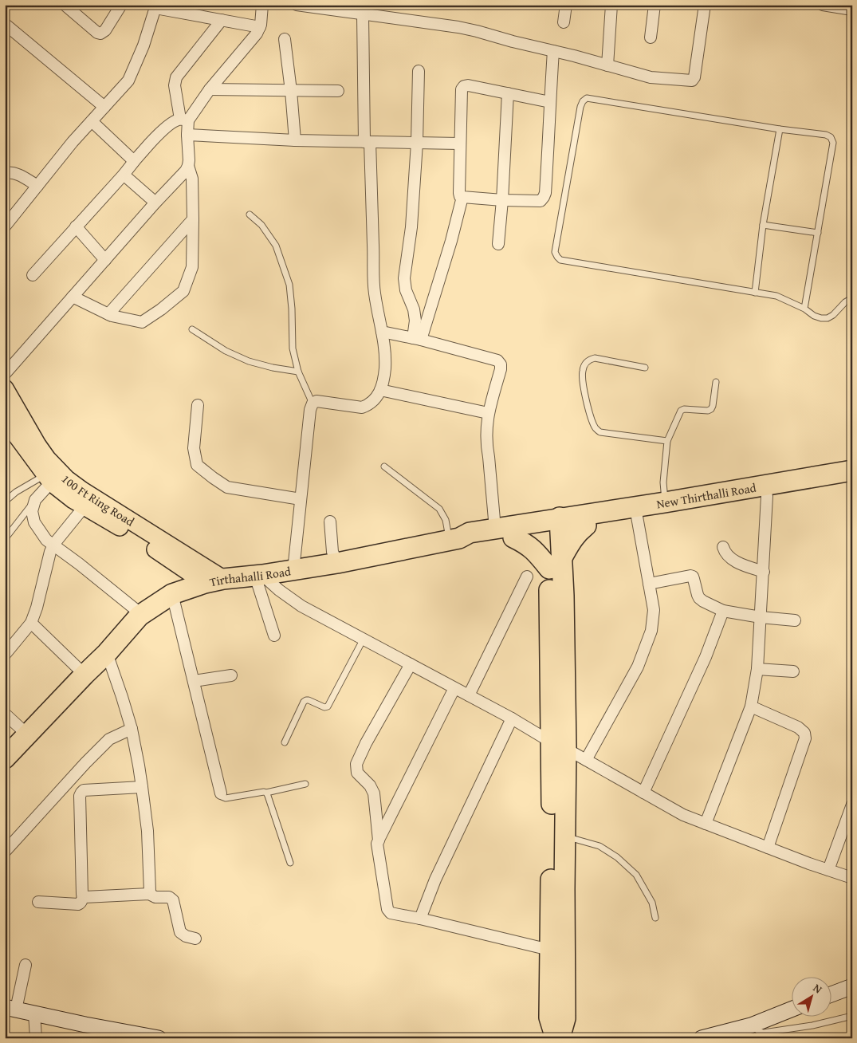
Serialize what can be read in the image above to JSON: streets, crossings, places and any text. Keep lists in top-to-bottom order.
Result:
{
  "streets": {
    "highway": ["New Thirthalli Road", "Tirthahalli Road"],
    "main road": ["100 Ft Ring Road"]
  },
  "crossings": [
    ["New Thirthalli Road", "Tirthahalli Road"],
    ["100 Ft Ring Road", "Tirthahalli Road"]
  ],
  "north": "top right"
}
